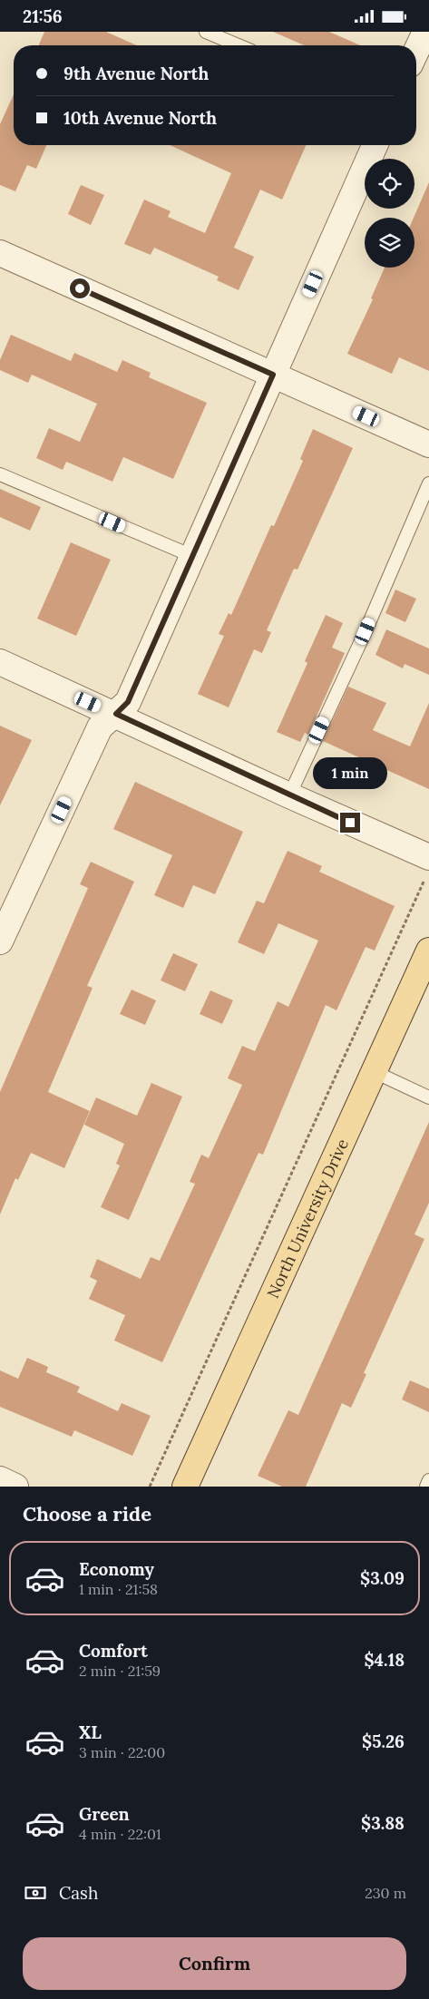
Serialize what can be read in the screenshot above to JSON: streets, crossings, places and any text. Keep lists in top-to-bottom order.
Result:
{
  "streets": {
    "main road": ["North University Drive"]
  },
  "page": {
    "status": "21:56",
    "banner": ["9th Avenue North", "10th Avenue North"],
    "bubble": "1 min",
    "heading": "Choose a ride",
    "list": [
      {
        "name": "Economy",
        "note": "1 min · 21:58",
        "value": "$3.09"
      },
      {
        "name": "Comfort",
        "note": "2 min · 21:59",
        "value": "$4.18"
      },
      {
        "name": "XL",
        "note": "3 min · 22:00",
        "value": "$5.26"
      },
      {
        "name": "Green",
        "note": "4 min · 22:01",
        "value": "$3.88"
      }
    ],
    "pay": ["Cash", "230 m"],
    "buttons": "Confirm"
  }
}
